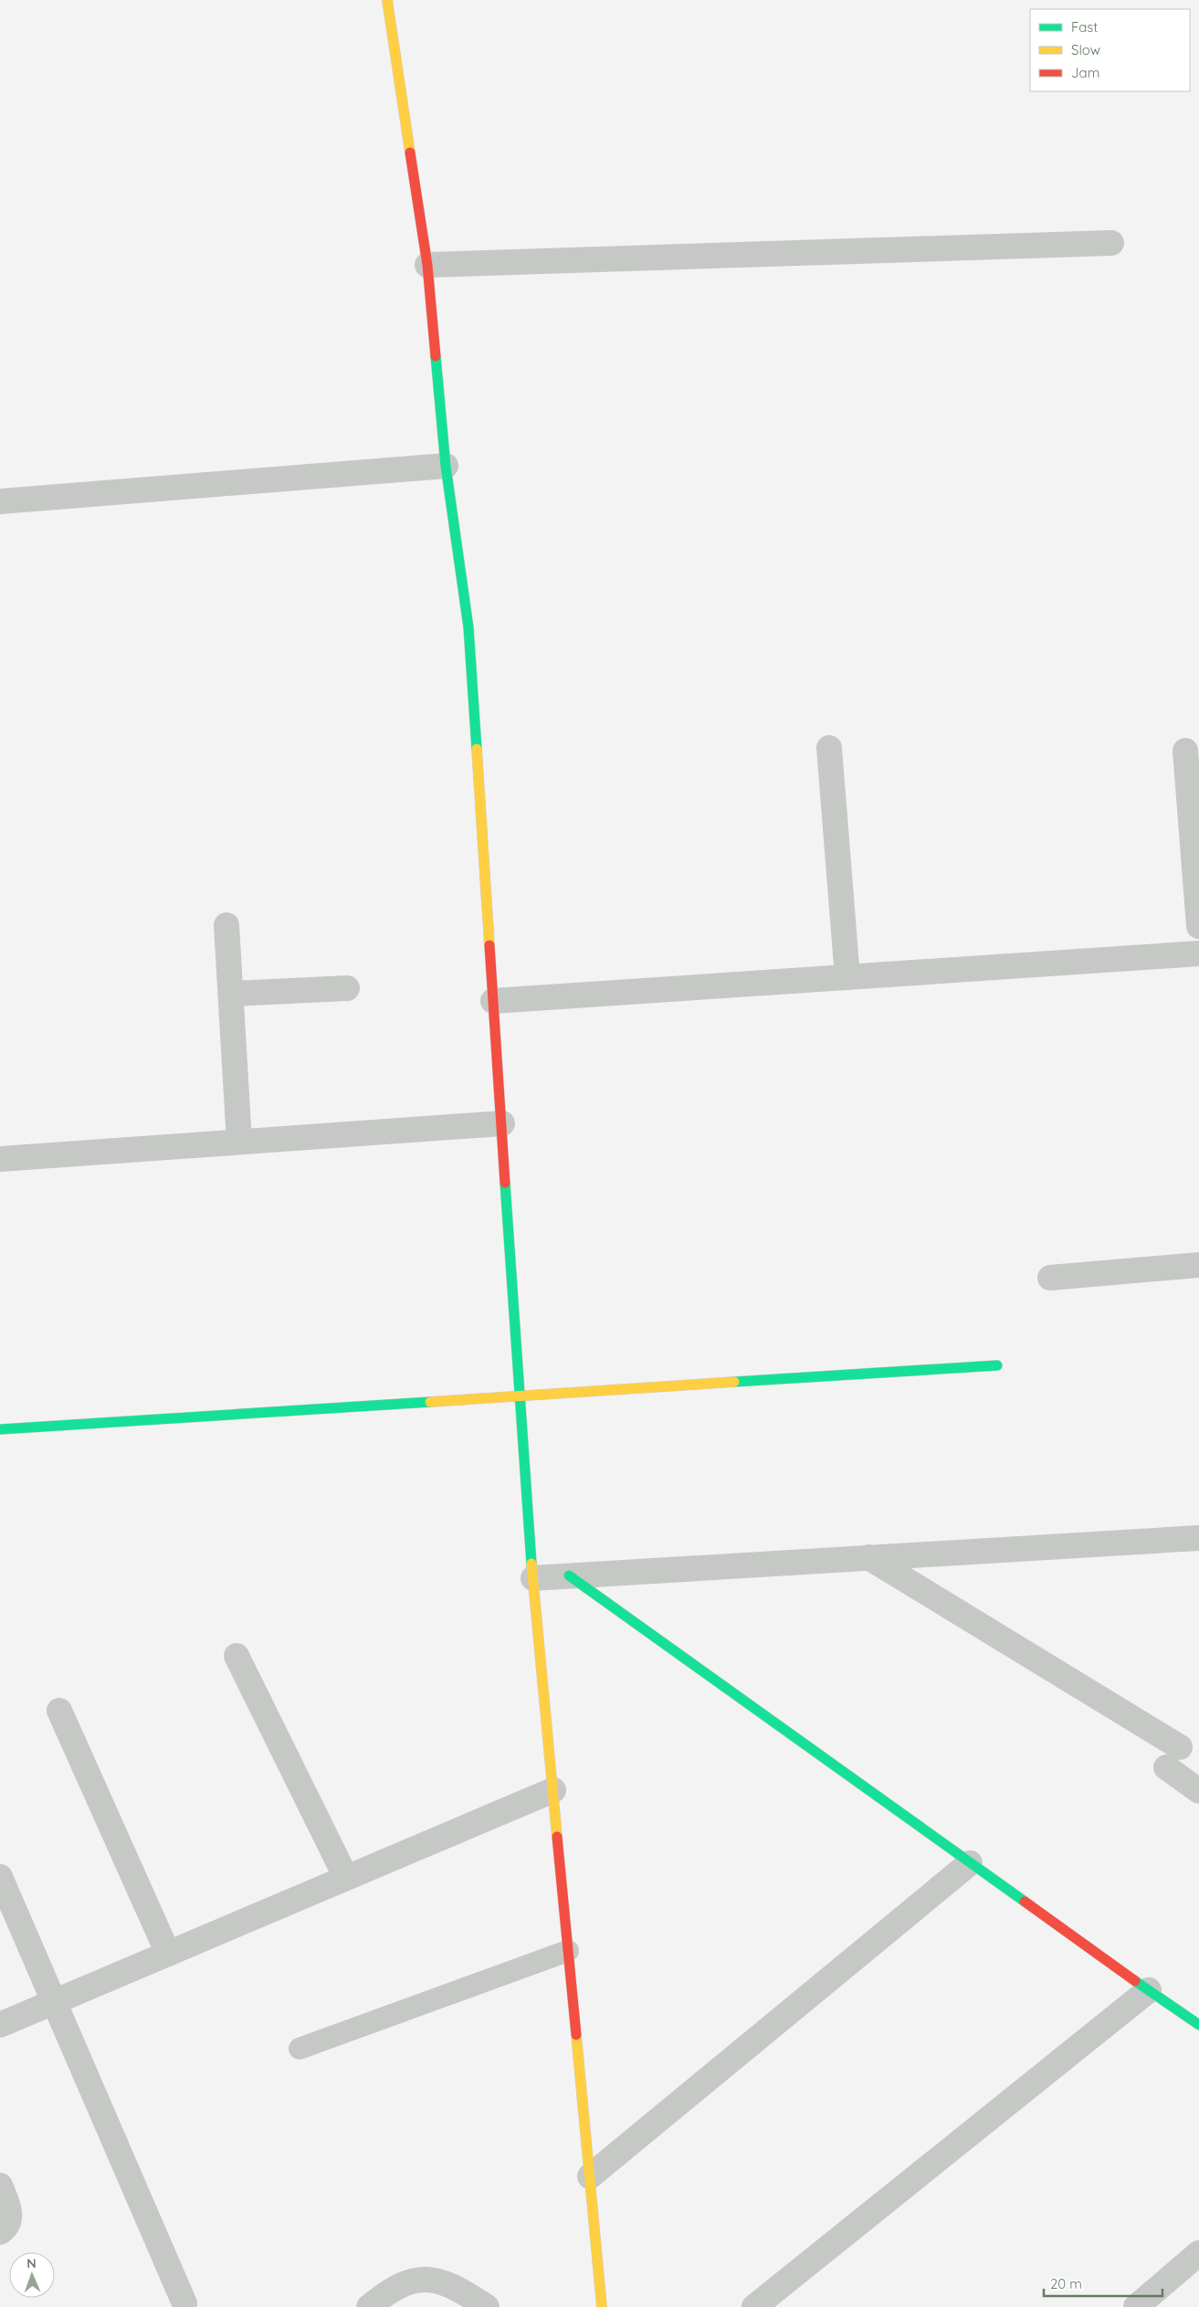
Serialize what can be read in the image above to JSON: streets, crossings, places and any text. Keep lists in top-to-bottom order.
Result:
{
  "legend": ["Fast", "Slow", "Jam"],
  "scale_bar": "20 m",
  "north": "top"
}
